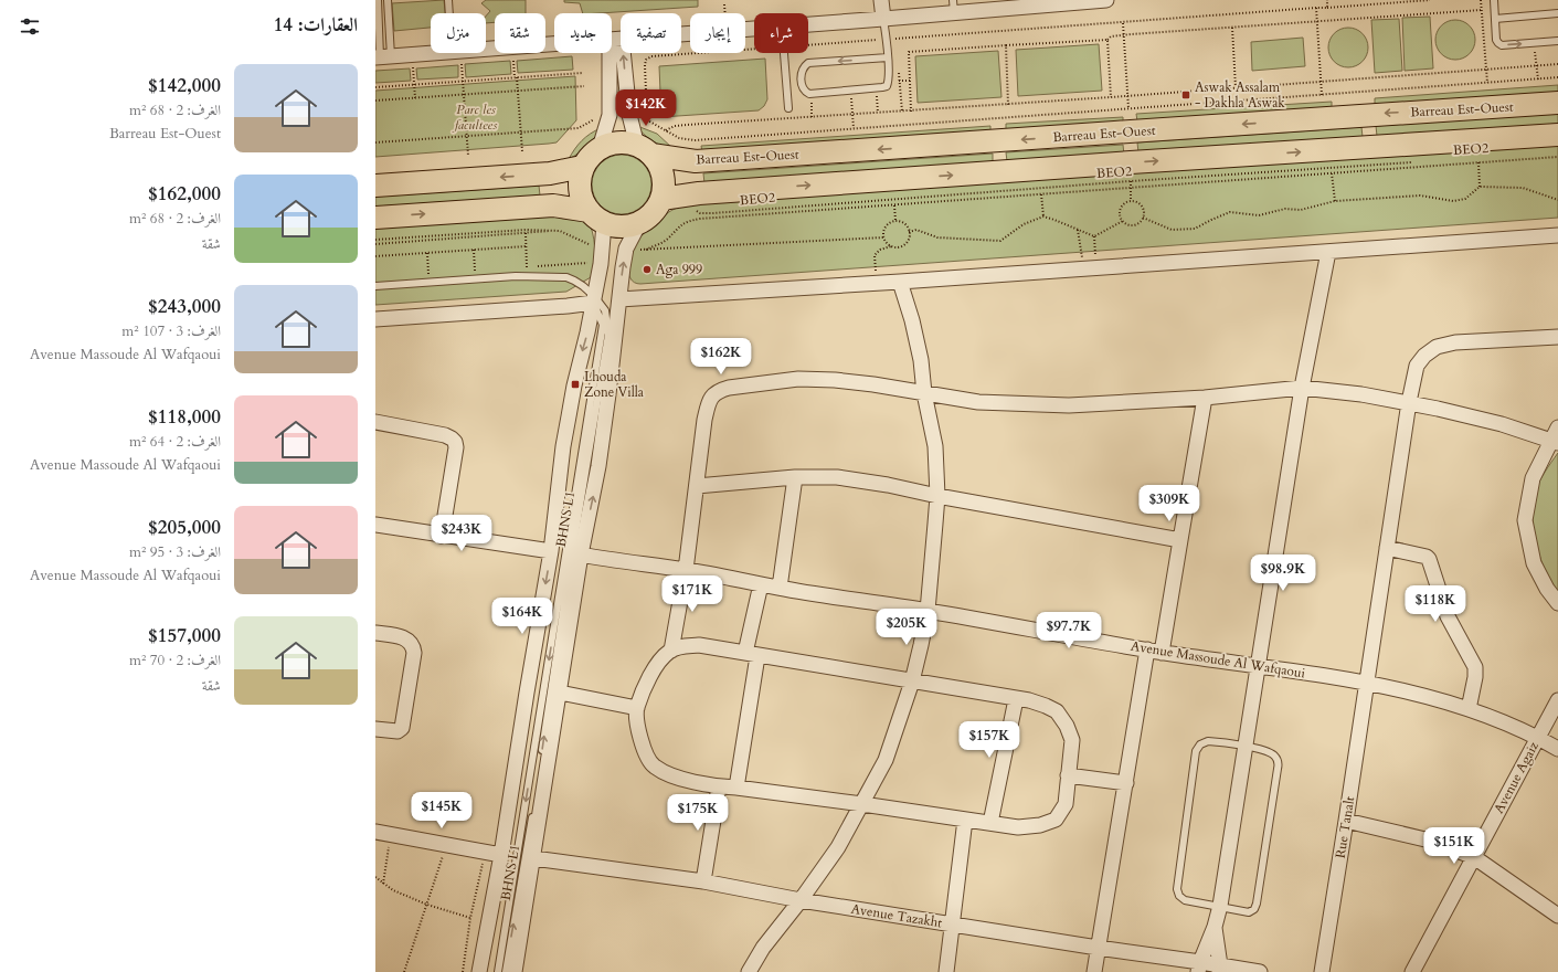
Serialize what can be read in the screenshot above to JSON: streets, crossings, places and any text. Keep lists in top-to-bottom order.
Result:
{
  "streets": {
    "main road": ["Barreau Est-Ouest"],
    "street": [
      "Avenue Massoude Al Wafqaoui",
      "Avenue Agaiz",
      "Rue Tanalt",
      "Avenue Tazakht"
    ],
    "lane": ["BHNS L1"],
    "path": ["BEO2"]
  },
  "crossings": [
    ["Barreau Est-Ouest", "BEO2"],
    ["Avenue Massoude Al Wafqaoui", "Avenue Agaiz"],
    ["Avenue Massoude Al Wafqaoui", "Rue Tanalt"]
  ],
  "parks": ["Parc les facultees"],
  "places": {
    "transit": ["Aswak Assalam - Dakhla Aswak", "Lhouda Zone Villa"],
    "other": ["Aga 999"]
  },
  "page": {
    "heading": "العقارات: 14",
    "chip": [
      "شراء",
      "إيجار",
      "تصفية",
      "جديد",
      "شقة",
      "منزل"
    ],
    "list": [
      {
        "name": "$142,000",
        "note": "الغرف: 2 · 68 m² · Barreau Est-Ouest"
      },
      {
        "name": "$162,000",
        "note": "الغرف: 2 · 68 m² · شقة"
      },
      {
        "name": "$243,000",
        "note": "الغرف: 3 · 107 m² · Avenue Massoude Al Wafqaoui"
      },
      {
        "name": "$118,000",
        "note": "الغرف: 2 · 64 m² · Avenue Massoude Al Wafqaoui"
      },
      {
        "name": "$205,000",
        "note": "الغرف: 3 · 95 m² · Avenue Massoude Al Wafqaoui"
      },
      {
        "name": "$157,000",
        "note": "الغرف: 2 · 70 m² · شقة"
      }
    ],
    "price": [
      "$142K",
      "$162K",
      "$309K",
      "$243K",
      "$98.9K",
      "$171K",
      "$118K",
      "$164K",
      "$205K",
      "$97.7K",
      "$157K",
      "$145K",
      "$175K",
      "$151K"
    ]
  }
}
